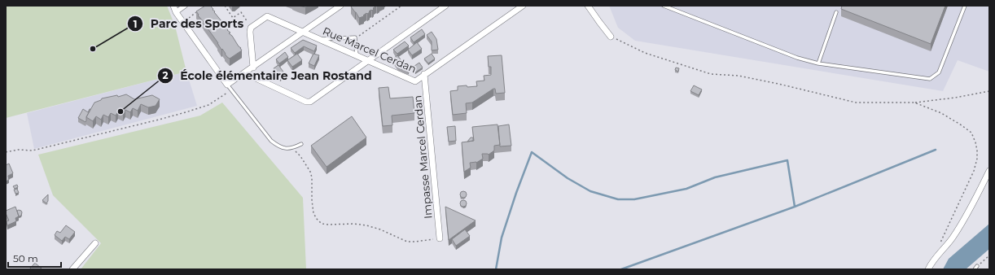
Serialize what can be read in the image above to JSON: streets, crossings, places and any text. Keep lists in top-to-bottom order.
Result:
{
  "streets": {
    "street": ["Rue Marcel Cerdan", "Impasse Marcel Cerdan"]
  },
  "crossings": [
    ["Rue Marcel Cerdan", "Impasse Marcel Cerdan"]
  ],
  "places": ["Parc des Sports", "École élémentaire Jean Rostand"],
  "scale_bar": "50 m"
}
